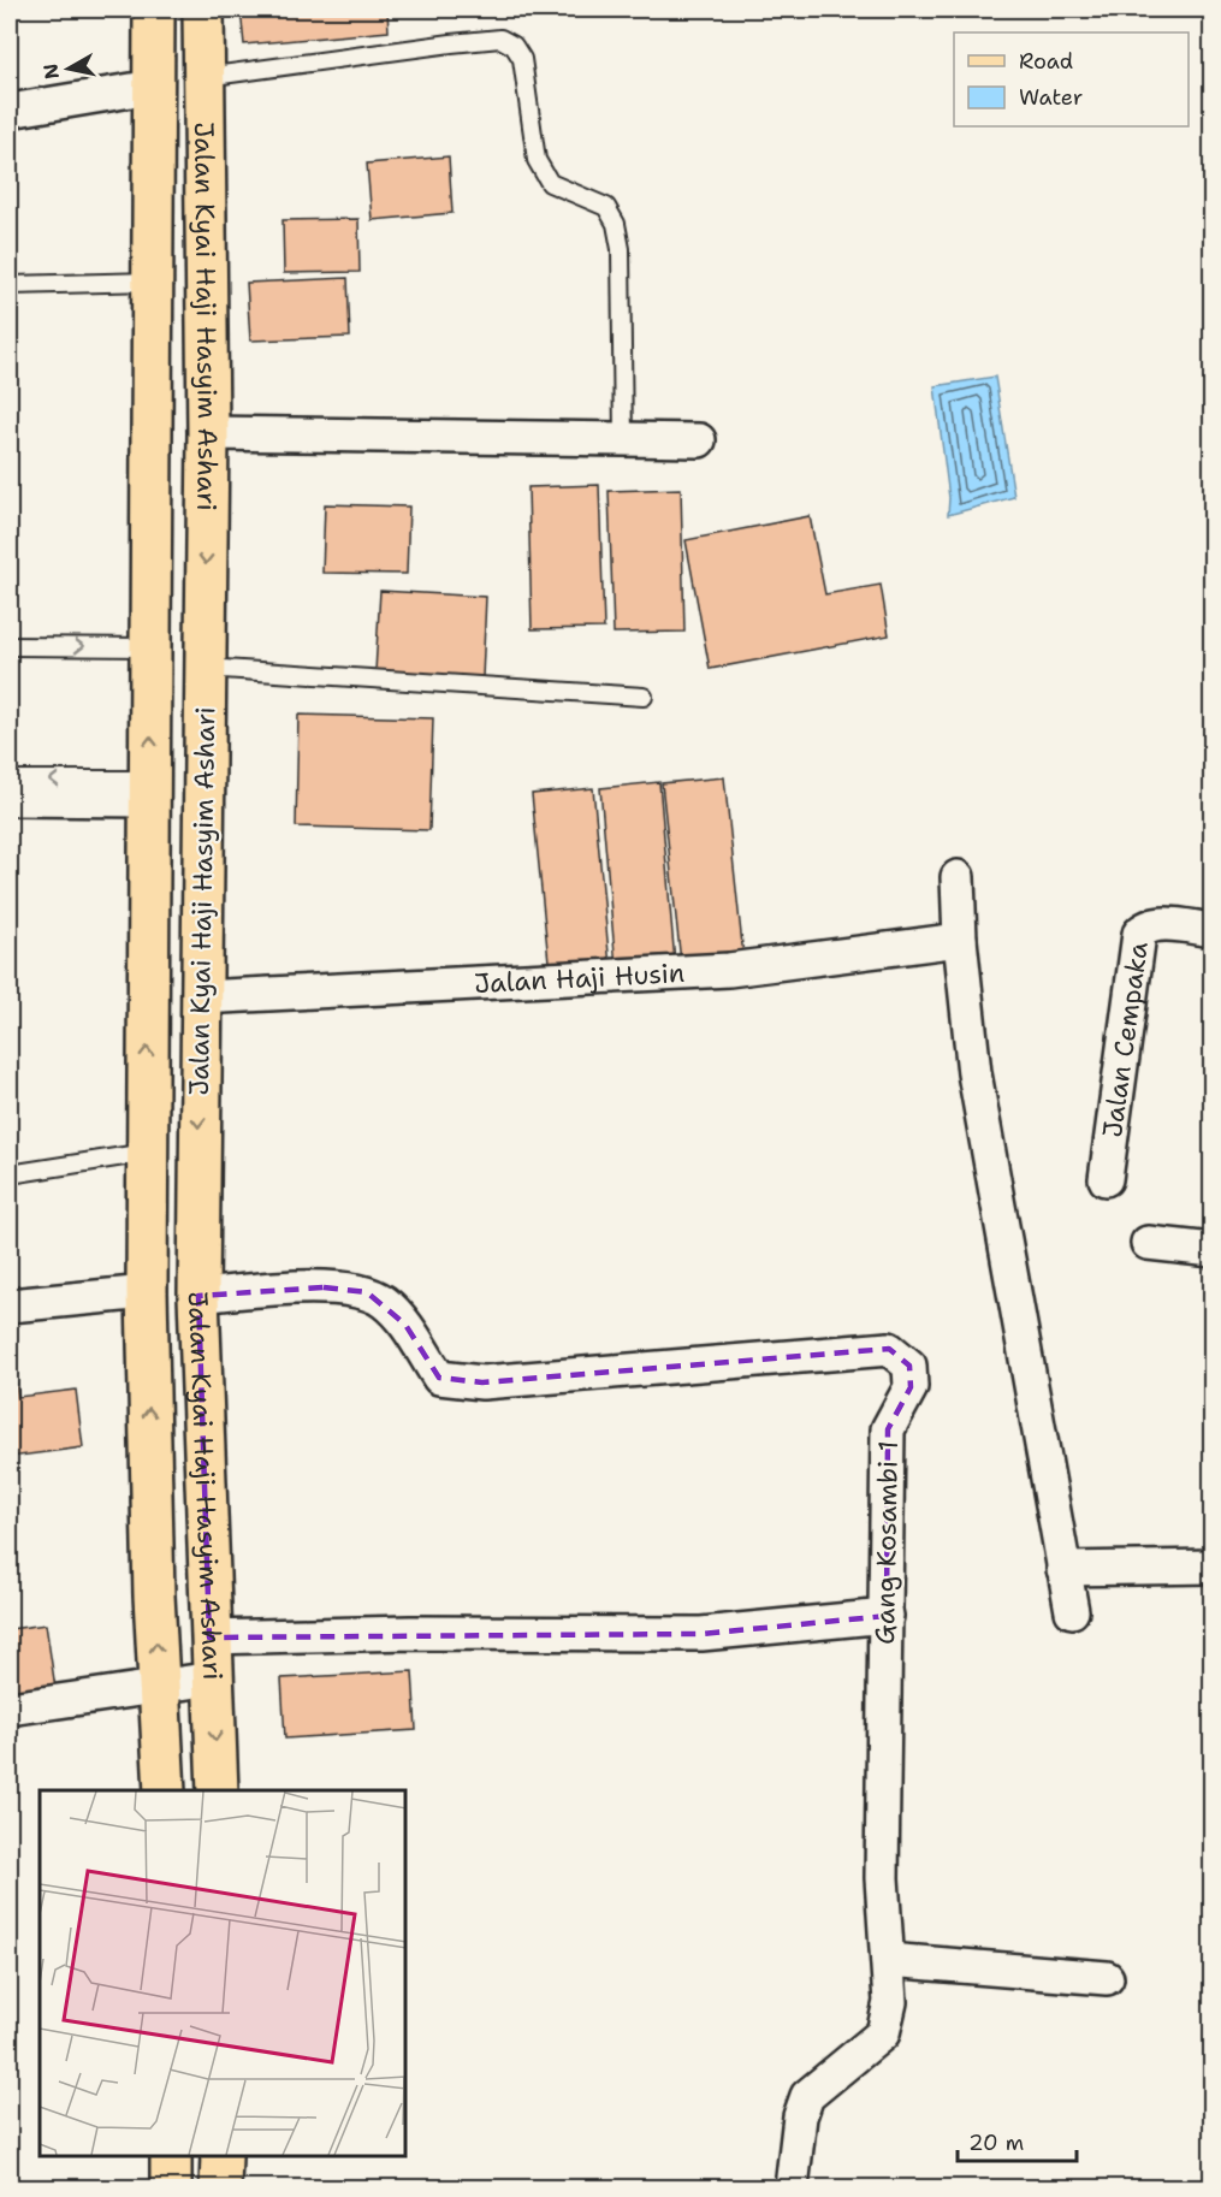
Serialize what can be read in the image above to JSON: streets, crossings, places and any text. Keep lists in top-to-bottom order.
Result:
{
  "streets": {
    "main road": ["Jalan Kyai Haji Hasyim Ashari"],
    "street": ["Jalan Haji Husin", "Jalan Cempaka", "Gang Kosambi 1"]
  },
  "crossings": [
    ["Jalan Kyai Haji Hasyim Ashari", "Jalan Haji Husin"],
    ["Jalan Kyai Haji Hasyim Ashari", "Gang Kosambi 1"]
  ],
  "legend": ["Road", "Water"],
  "scale_bar": "20 m",
  "north": "left"
}
